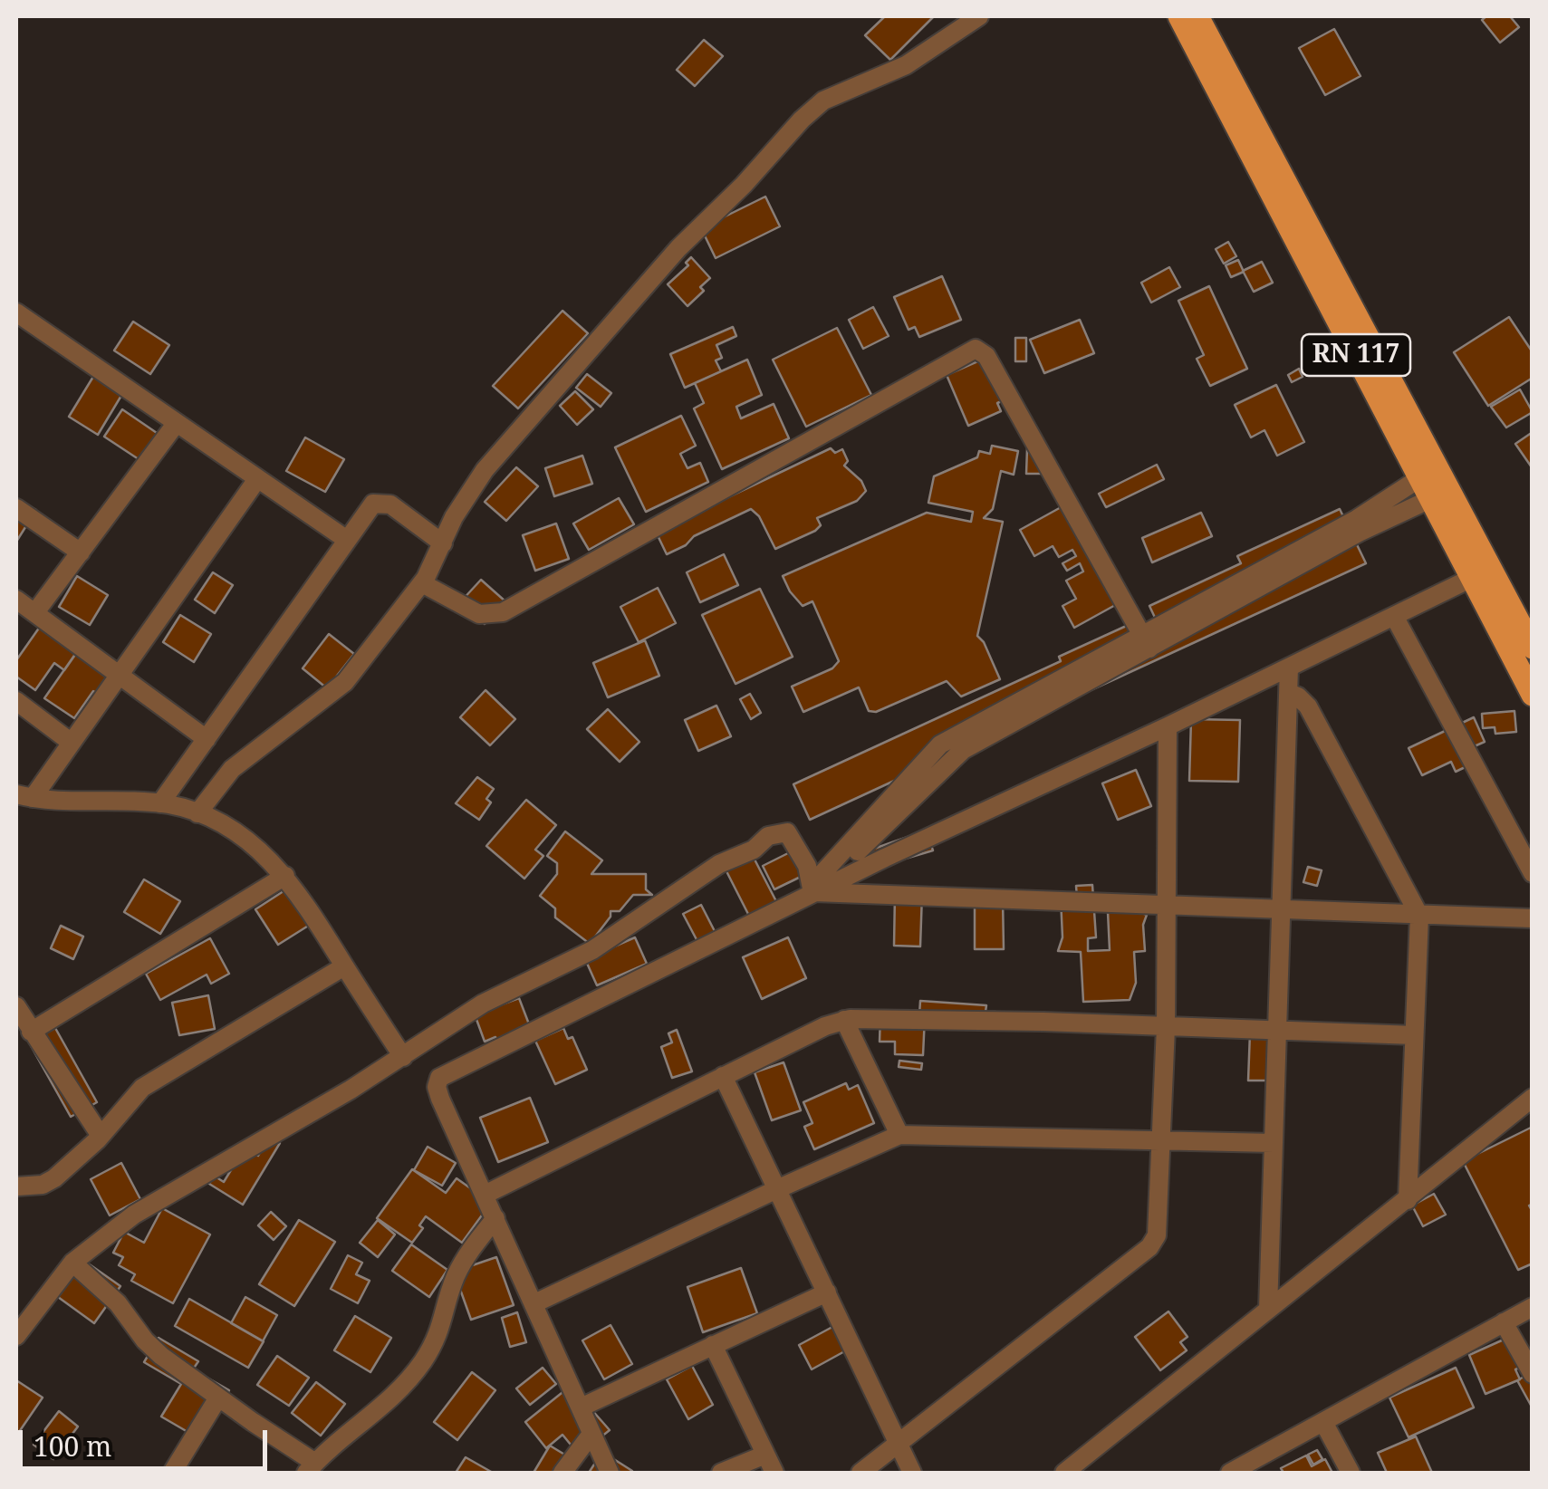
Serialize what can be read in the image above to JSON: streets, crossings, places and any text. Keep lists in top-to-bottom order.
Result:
{
  "streets": {
    "main road": ["RN 117"]
  },
  "scale_bar": "100 m"
}
